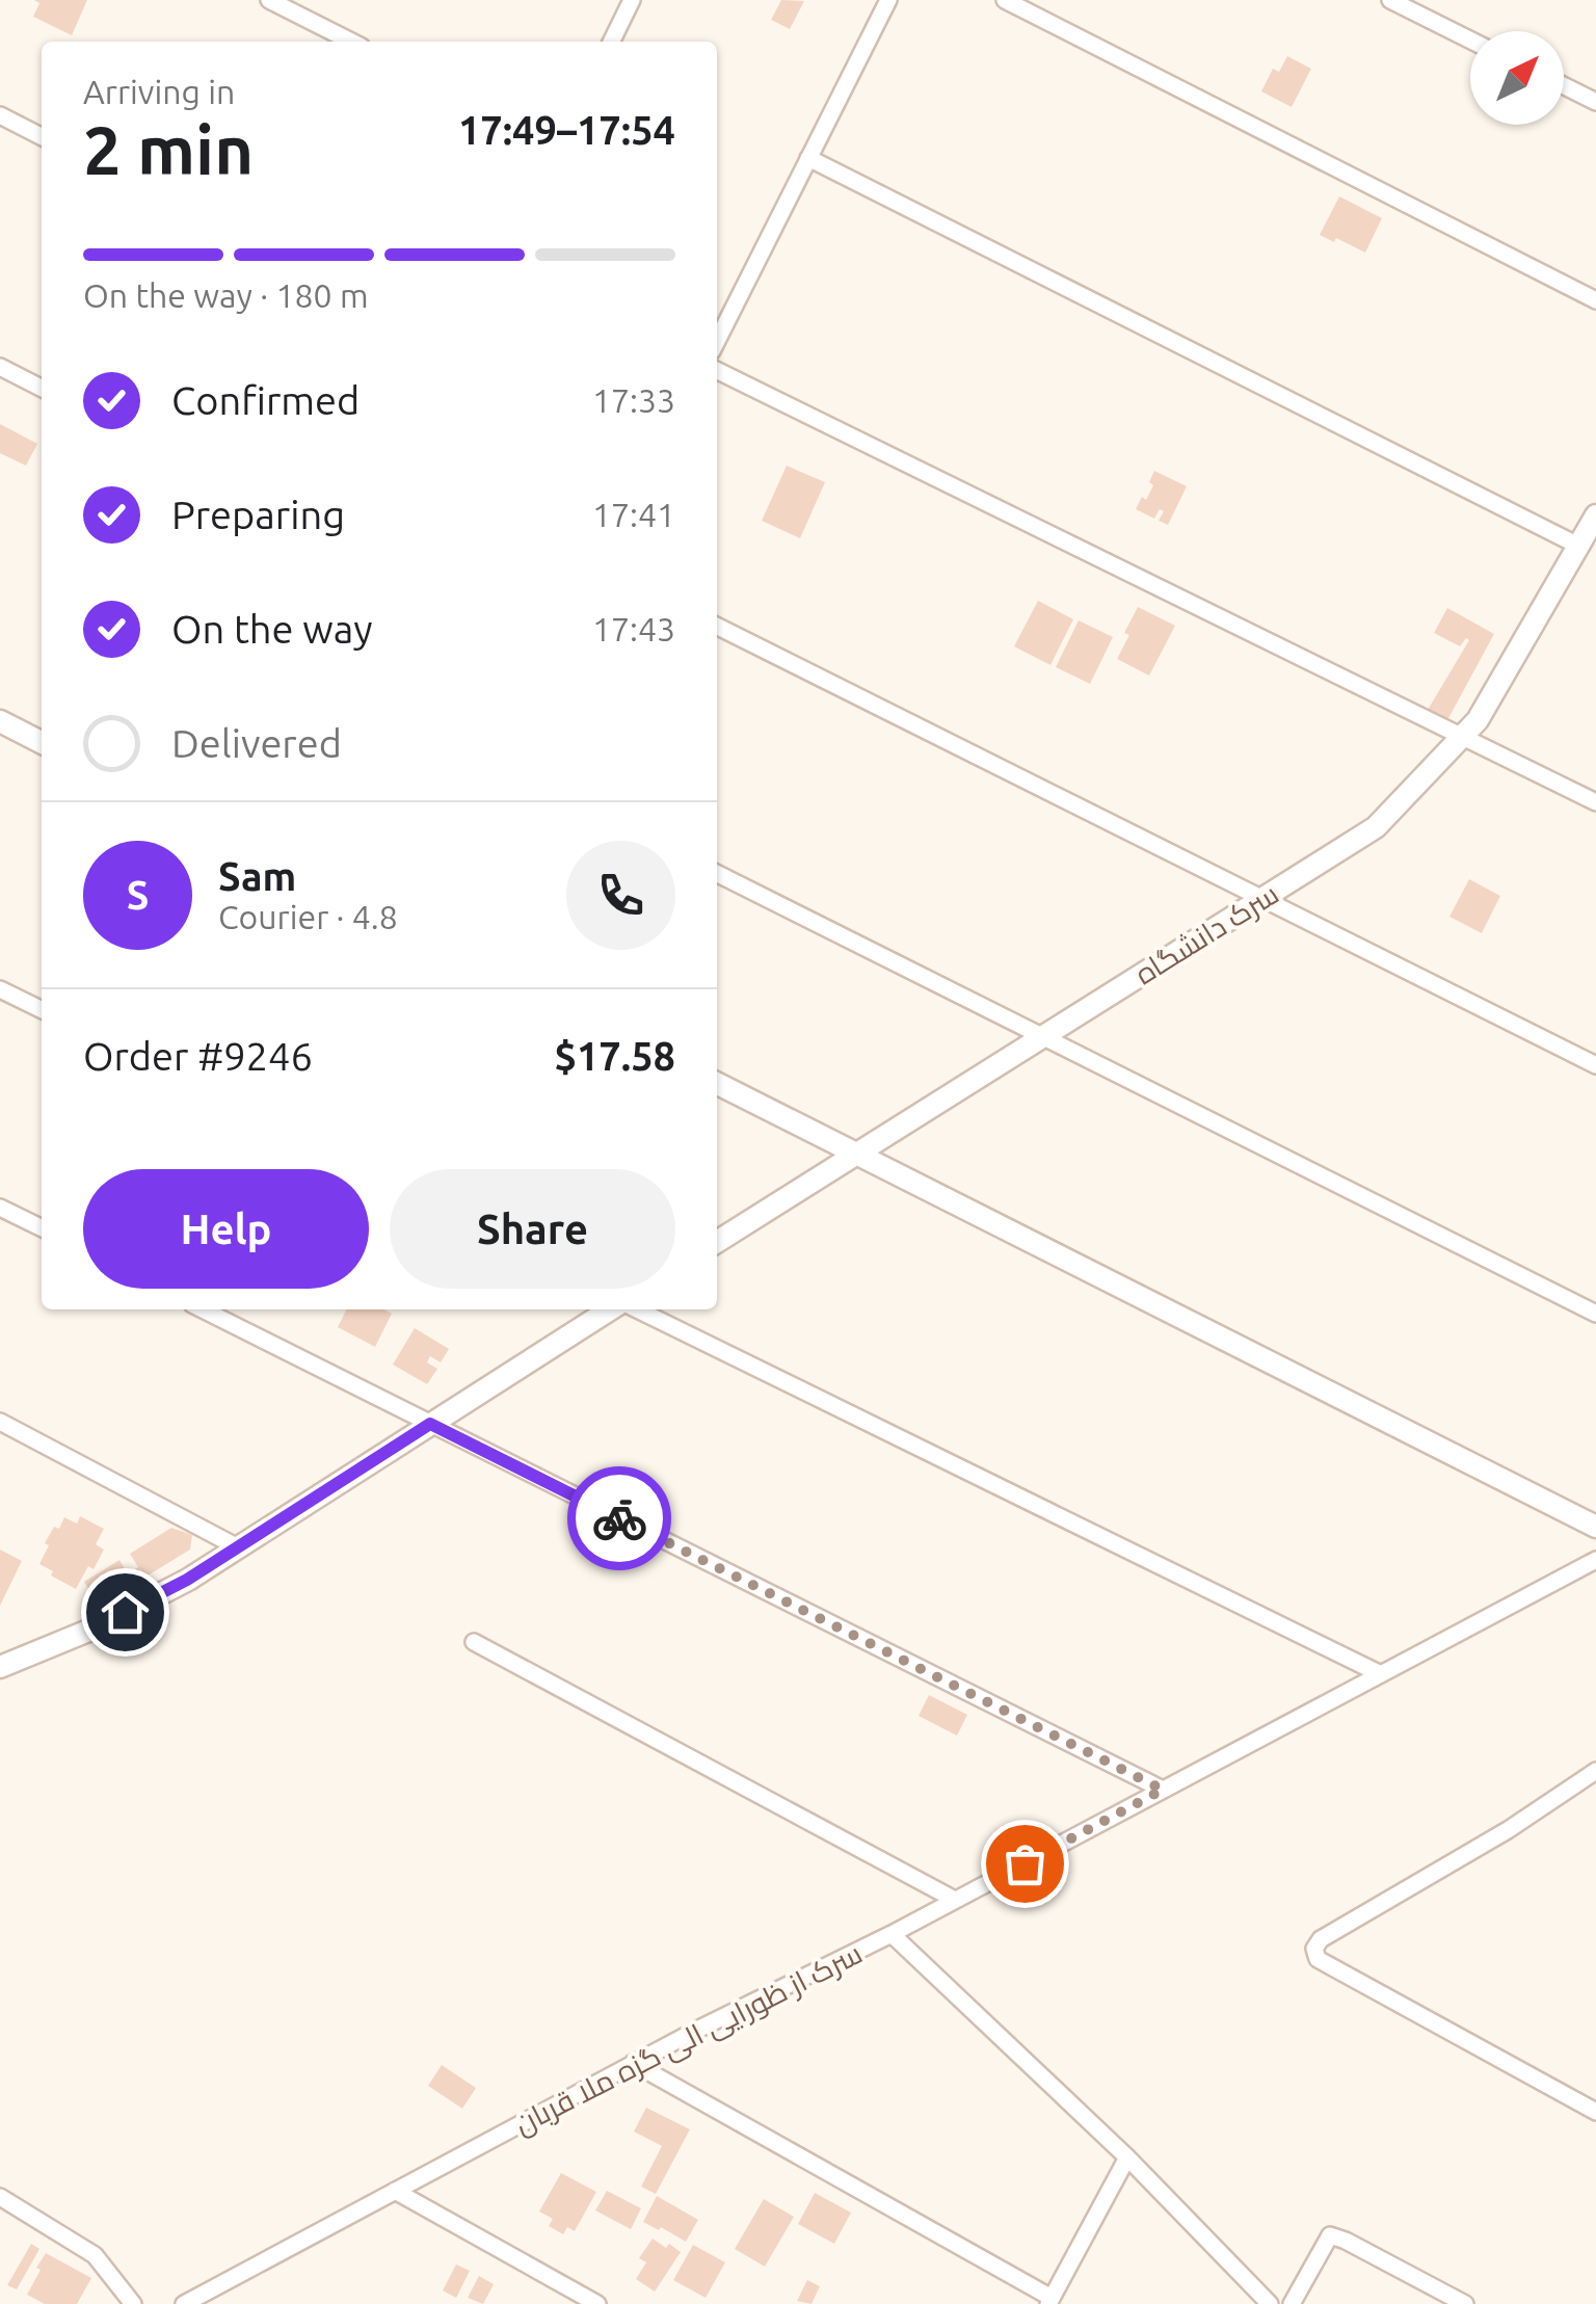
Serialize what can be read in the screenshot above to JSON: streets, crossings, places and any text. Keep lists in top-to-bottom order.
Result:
{
  "streets": {
    "street": ["سرک دانشگاه", "سرک از ظورایی الی گزه ملا قربان"]
  },
  "north": "top right",
  "page": {
    "heading": ["2 min", "Arriving in", "17:49–17:54"],
    "panel": [
      "Sam",
      "Courier · 4.8",
      "Order #9246",
      "$17.58"
    ],
    "bar": "On the way · 180 m",
    "list": [
      ["Confirmed", "17:33"],
      ["Preparing", "17:41"],
      ["On the way", "17:43"],
      "Delivered"
    ],
    "round": "S",
    "buttons": ["Help", "Share"]
  }
}
